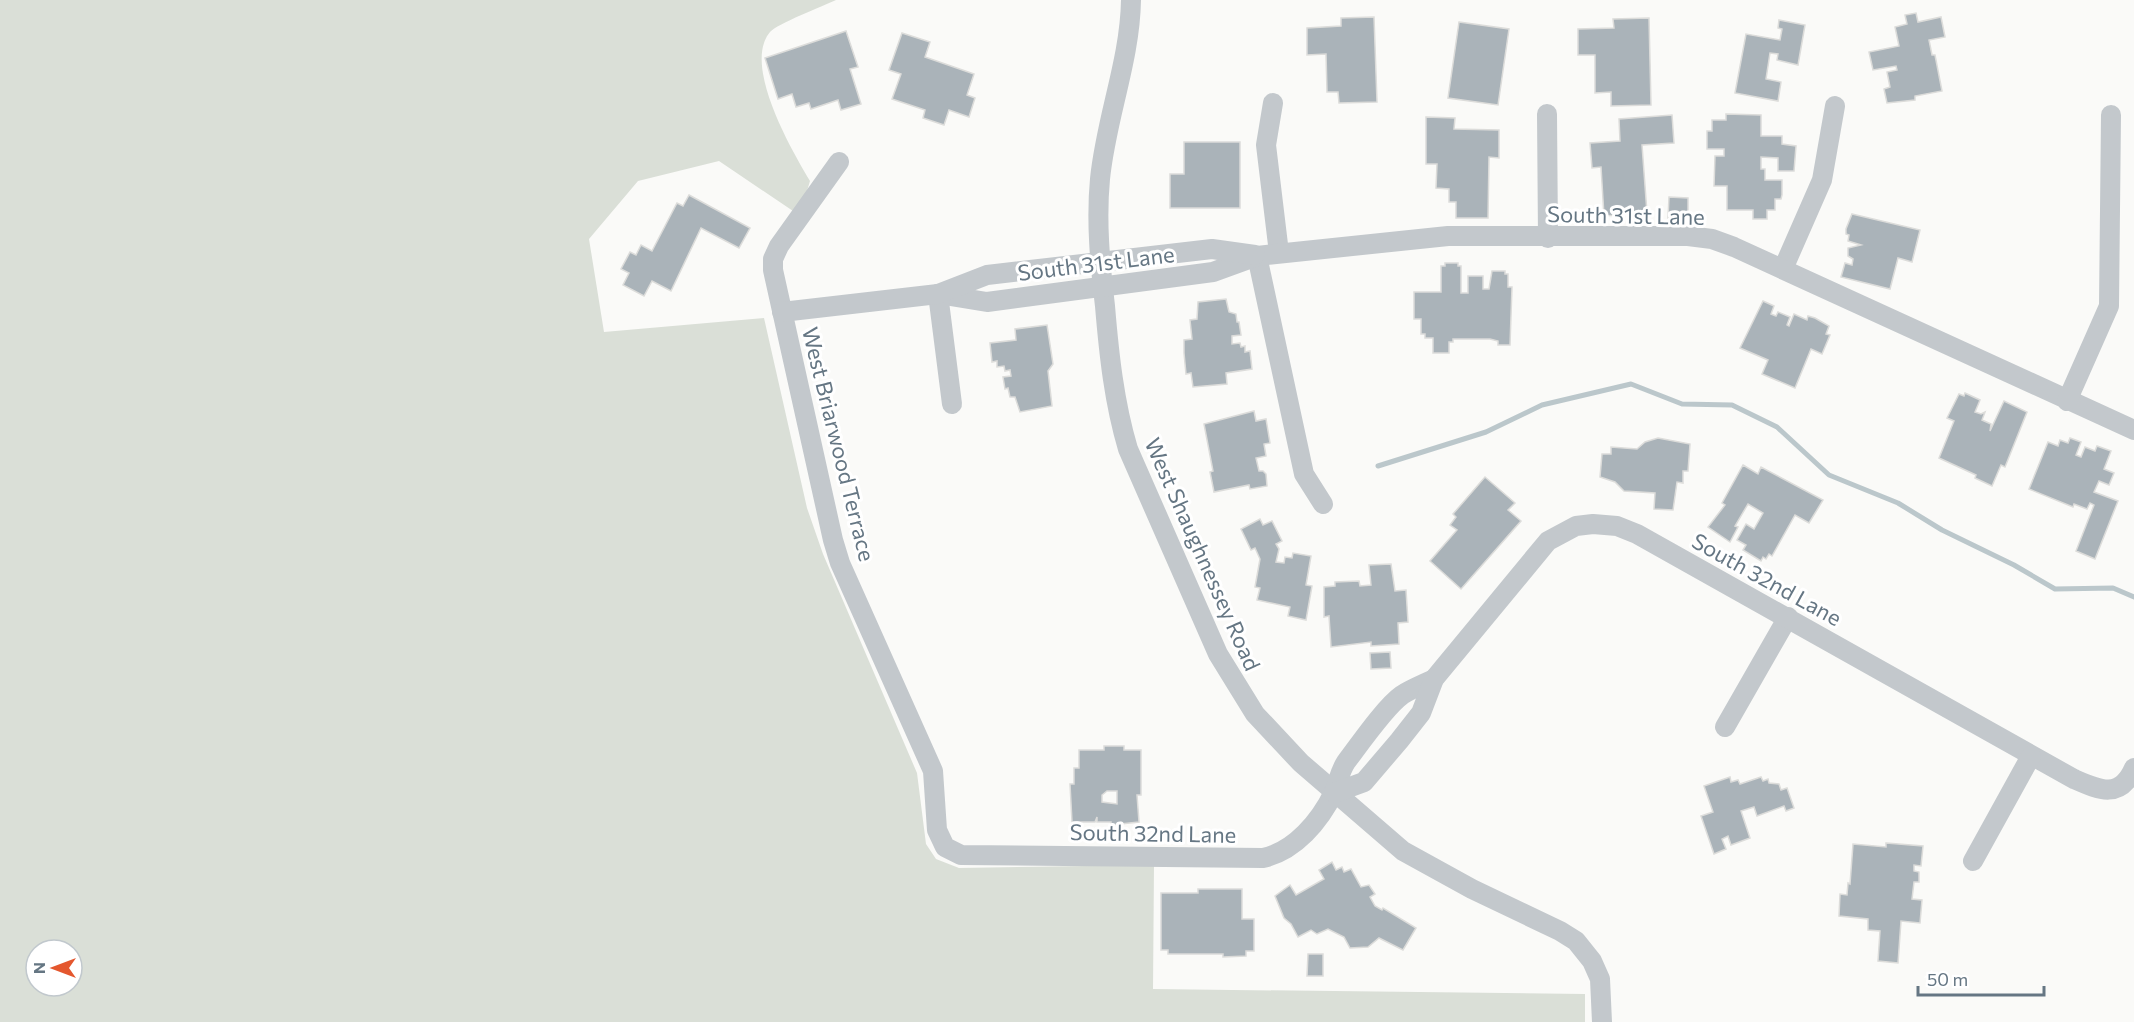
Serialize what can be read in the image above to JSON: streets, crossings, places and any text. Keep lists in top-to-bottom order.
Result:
{
  "streets": {
    "street": [
      "South 31st Lane",
      "West Briarwood Terrace",
      "West Shaughnessey Road",
      "South 32nd Lane"
    ]
  },
  "crossings": [
    ["South 31st Lane", "West Briarwood Terrace"],
    ["South 31st Lane", "West Shaughnessey Road"],
    ["West Briarwood Terrace", "South 32nd Lane"],
    ["West Shaughnessey Road", "South 32nd Lane"]
  ],
  "scale_bar": "50 m",
  "north": "left"
}
